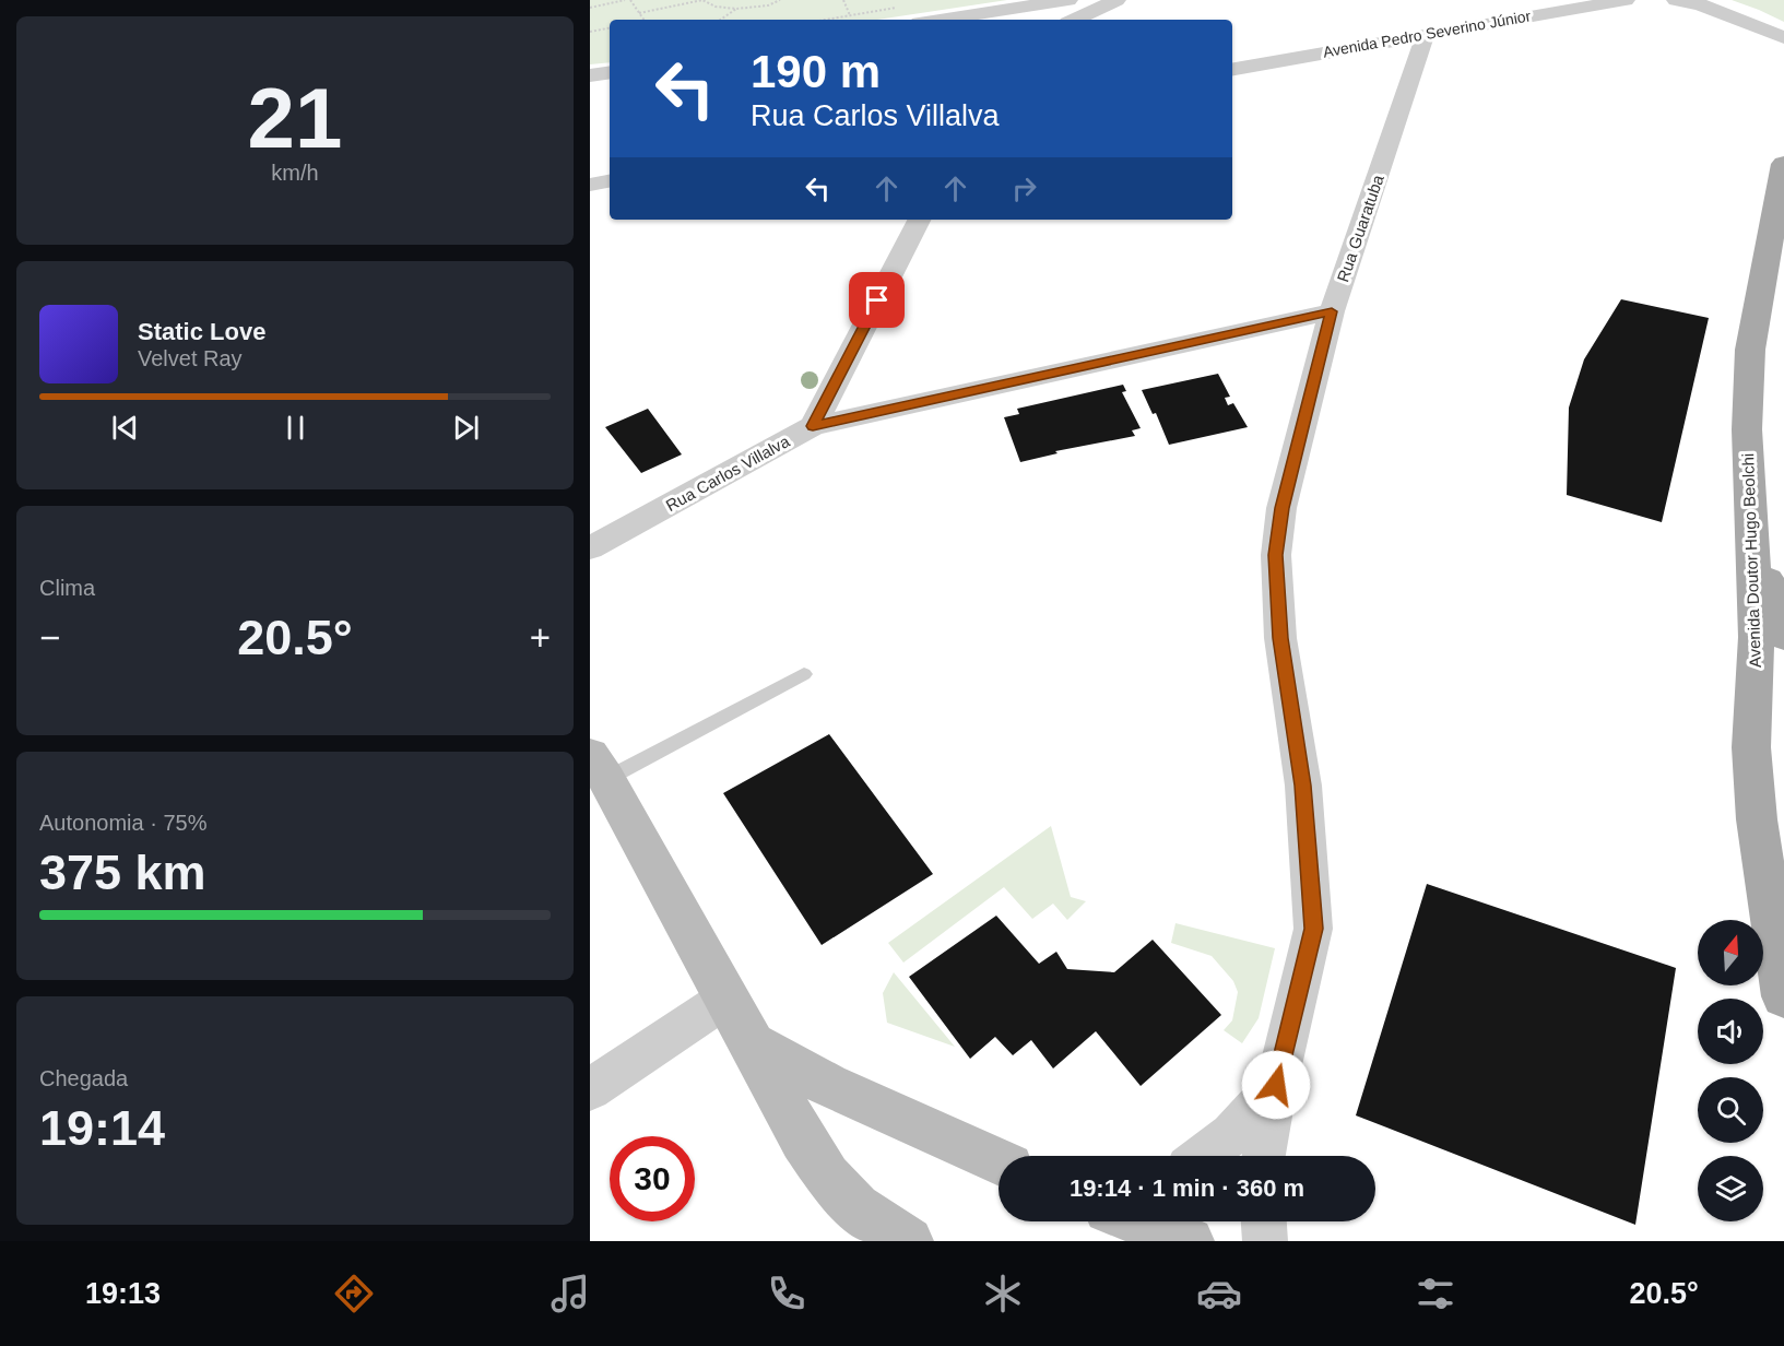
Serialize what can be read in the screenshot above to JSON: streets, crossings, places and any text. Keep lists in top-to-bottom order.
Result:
{
  "streets": {
    "main road": ["Avenida Doutor Hugo Beolchi"],
    "street": ["Avenida Pedro Severino Júnior", "Rua Guaratuba", "Rua Carlos Villalva"]
  },
  "crossings": [
    ["Avenida Pedro Severino Júnior", "Rua Guaratuba"],
    ["Rua Guaratuba", "Rua Carlos Villalva"]
  ],
  "north": "top",
  "page": {
    "tile": [
      ["21", "km/h"],
      "Clima",
      ["Autonomia · 75%", "375 km"],
      ["Chegada", "19:14"]
    ],
    "turn": ["190 m", "Rua Carlos Villalva"],
    "song": ["Static Love", "Velvet Ray"],
    "heat": ["−", "20.5°", "+"],
    "limit": "30",
    "trip": "19:14 · 1 min · 360 m",
    "tabs": ["19:13", "20.5°"]
  }
}
